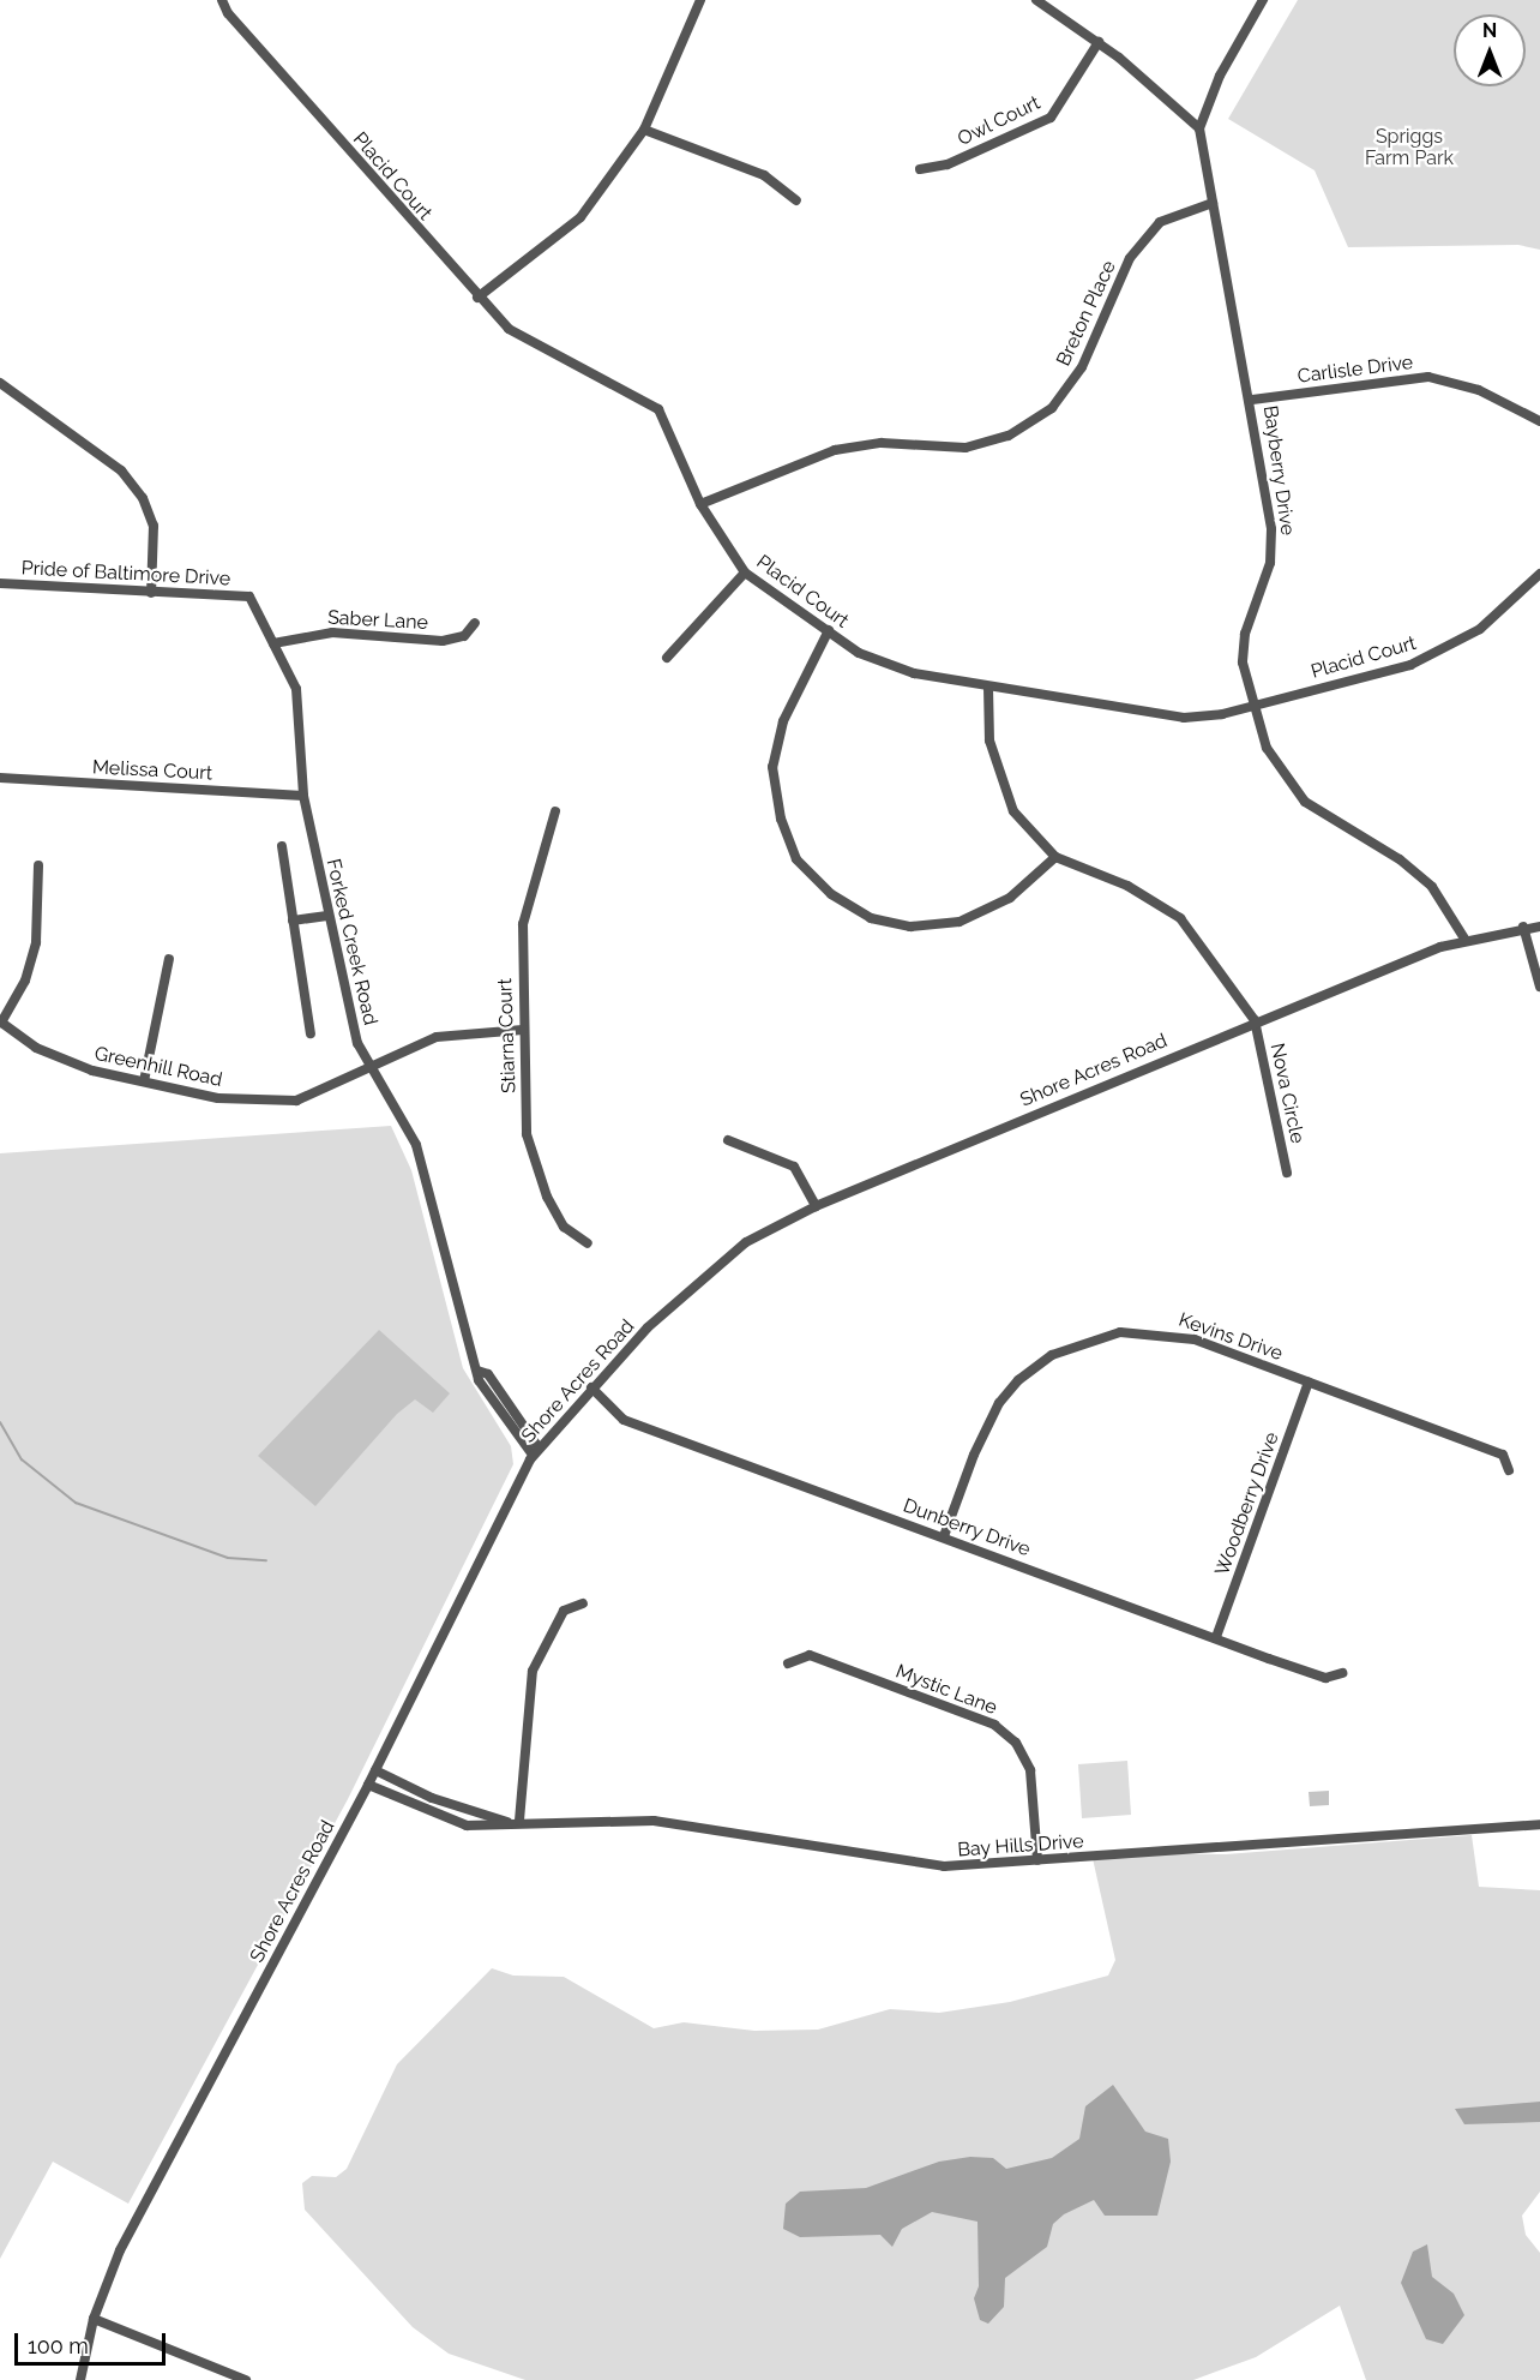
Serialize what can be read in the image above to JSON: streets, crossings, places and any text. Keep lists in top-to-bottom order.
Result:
{
  "streets": {
    "street": [
      "Owl Court",
      "Placid Court",
      "Breton Place",
      "Carlisle Drive",
      "Bayberry Drive",
      "Pride of Baltimore Drive",
      "Saber Lane",
      "Melissa Court",
      "Forked Creek Road",
      "Stiarna Court",
      "Greenhill Road",
      "Shore Acres Road",
      "Nova Circle",
      "Kevins Drive",
      "Woodberry Drive",
      "Dunberry Drive",
      "Mystic Lane",
      "Bay Hills Drive"
    ]
  },
  "crossings": [
    ["Placid Court", "Breton Place"],
    ["Placid Court", "Bayberry Drive"],
    ["Breton Place", "Bayberry Drive"],
    ["Carlisle Drive", "Bayberry Drive"],
    ["Bayberry Drive", "Shore Acres Road"],
    ["Pride of Baltimore Drive", "Forked Creek Road"],
    ["Saber Lane", "Forked Creek Road"],
    ["Melissa Court", "Forked Creek Road"],
    ["Forked Creek Road", "Greenhill Road"],
    ["Forked Creek Road", "Shore Acres Road"],
    ["Stiarna Court", "Greenhill Road"],
    ["Shore Acres Road", "Nova Circle"],
    ["Shore Acres Road", "Dunberry Drive"],
    ["Shore Acres Road", "Bay Hills Drive"],
    ["Kevins Drive", "Woodberry Drive"],
    ["Kevins Drive", "Dunberry Drive"],
    ["Woodberry Drive", "Dunberry Drive"],
    ["Mystic Lane", "Bay Hills Drive"]
  ],
  "parks": ["Spriggs Farm Park"],
  "scale_bar": "100 m",
  "north": "top"
}
